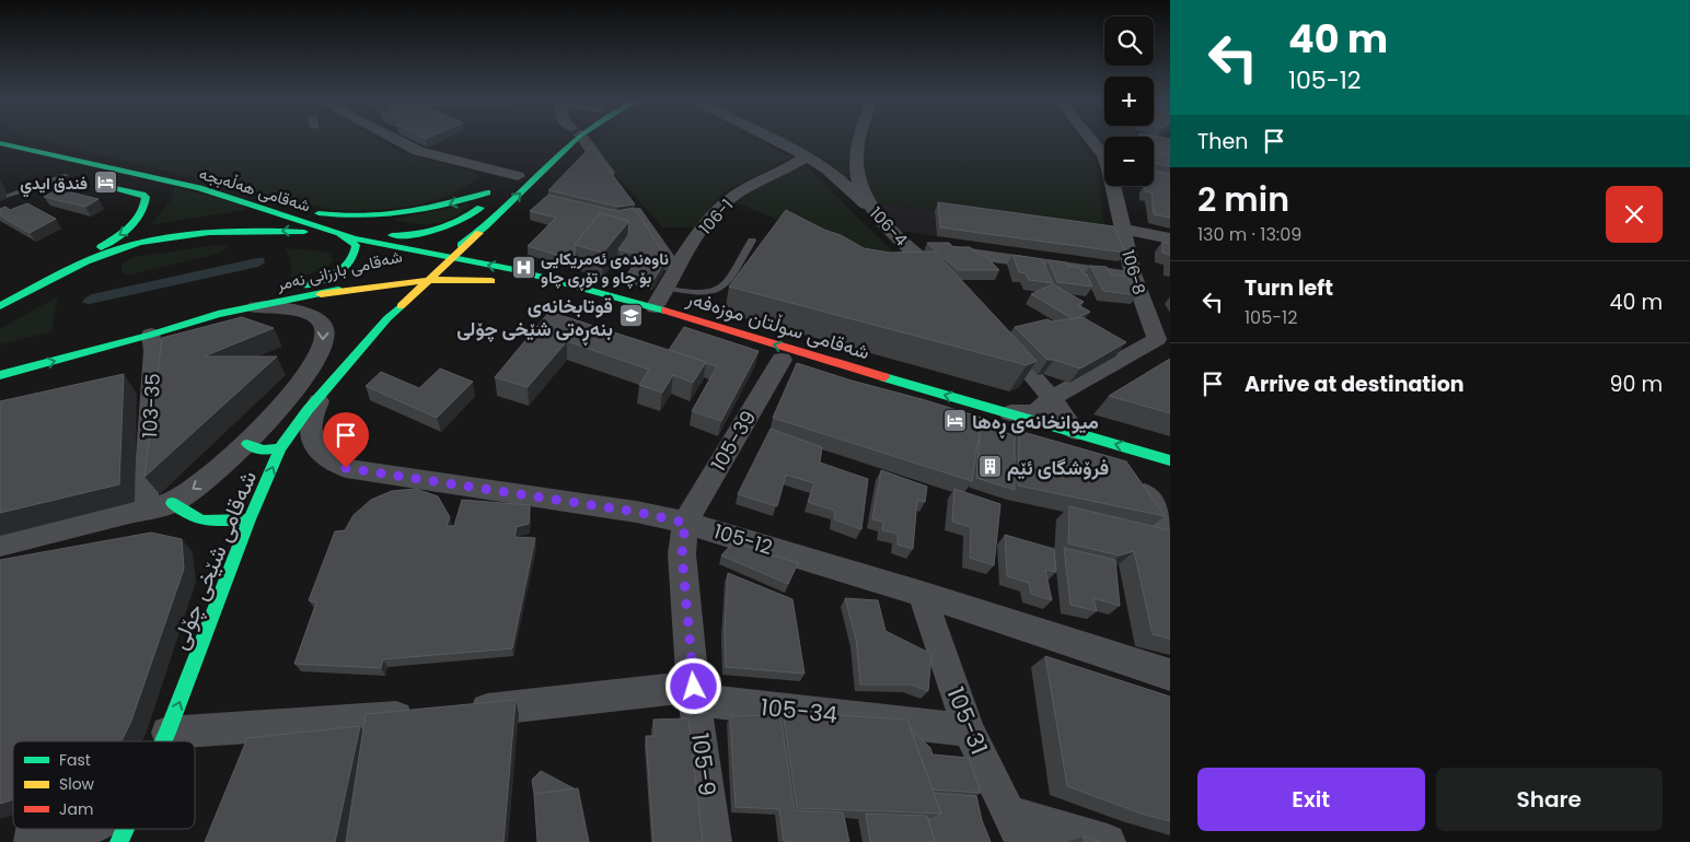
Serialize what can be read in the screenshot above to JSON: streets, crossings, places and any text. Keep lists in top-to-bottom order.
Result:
{
  "streets": {
    "main road": [
      "شەقامی هەڵەبجە",
      "شەقامی بارزانی نەمر",
      "شەقامی سوڵتان موزەفەر",
      "شەقامی شێخی چۆلی"
    ],
    "street": [
      "106-1",
      "106-4",
      "106-8",
      "103-35",
      "105-39",
      "105-12",
      "105-34",
      "105-31",
      "105-9"
    ]
  },
  "crossings": [
    ["شەقامی هەڵەبجە", "شەقامی بارزانی نەمر"],
    ["شەقامی هەڵەبجە", "شەقامی سوڵتان موزەفەر"],
    ["106-1", "شەقامی سوڵتان موزەفەر"],
    ["شەقامی بارزانی نەمر", "شەقامی سوڵتان موزەفەر"],
    ["شەقامی بارزانی نەمر", "103-35"],
    ["شەقامی بارزانی نەمر", "شەقامی شێخی چۆلی"],
    ["شەقامی سوڵتان موزەفەر", "105-39"],
    ["شەقامی سوڵتان موزەفەر", "شەقامی شێخی چۆلی"],
    ["105-39", "105-12"],
    ["105-39", "105-9"],
    ["105-12", "شەقامی شێخی چۆلی"],
    ["105-12", "105-31"],
    ["105-12", "105-9"],
    ["105-34", "105-31"],
    ["105-34", "105-9"]
  ],
  "one_way": ["شەقامی شێخی چۆلی"],
  "places": {
    "hotel": ["فندق ايدي", "میوانخانەی ڕەها"],
    "hospital": ["ناوەندەی ئەمریکایی بۆ چاو و تۆڕی چاو"],
    "school or university": ["قوتابخانەی بنەڕەتی شێخی چۆلی"],
    "building": ["فرۆشگای ئێم"]
  },
  "legend": ["Fast", "Slow", "Jam"],
  "page": {
    "turn": ["40 m", "105-12"],
    "map_buttons": ["+", "−"],
    "then": "Then",
    "heading": ["2 min", "130 m · 13:09"],
    "list": [
      {
        "name": "Turn left",
        "note": "105-12",
        "value": "40 m"
      },
      {
        "name": "Arrive at destination",
        "value": "90 m"
      }
    ],
    "buttons": ["Exit", "Share"]
  }
}
